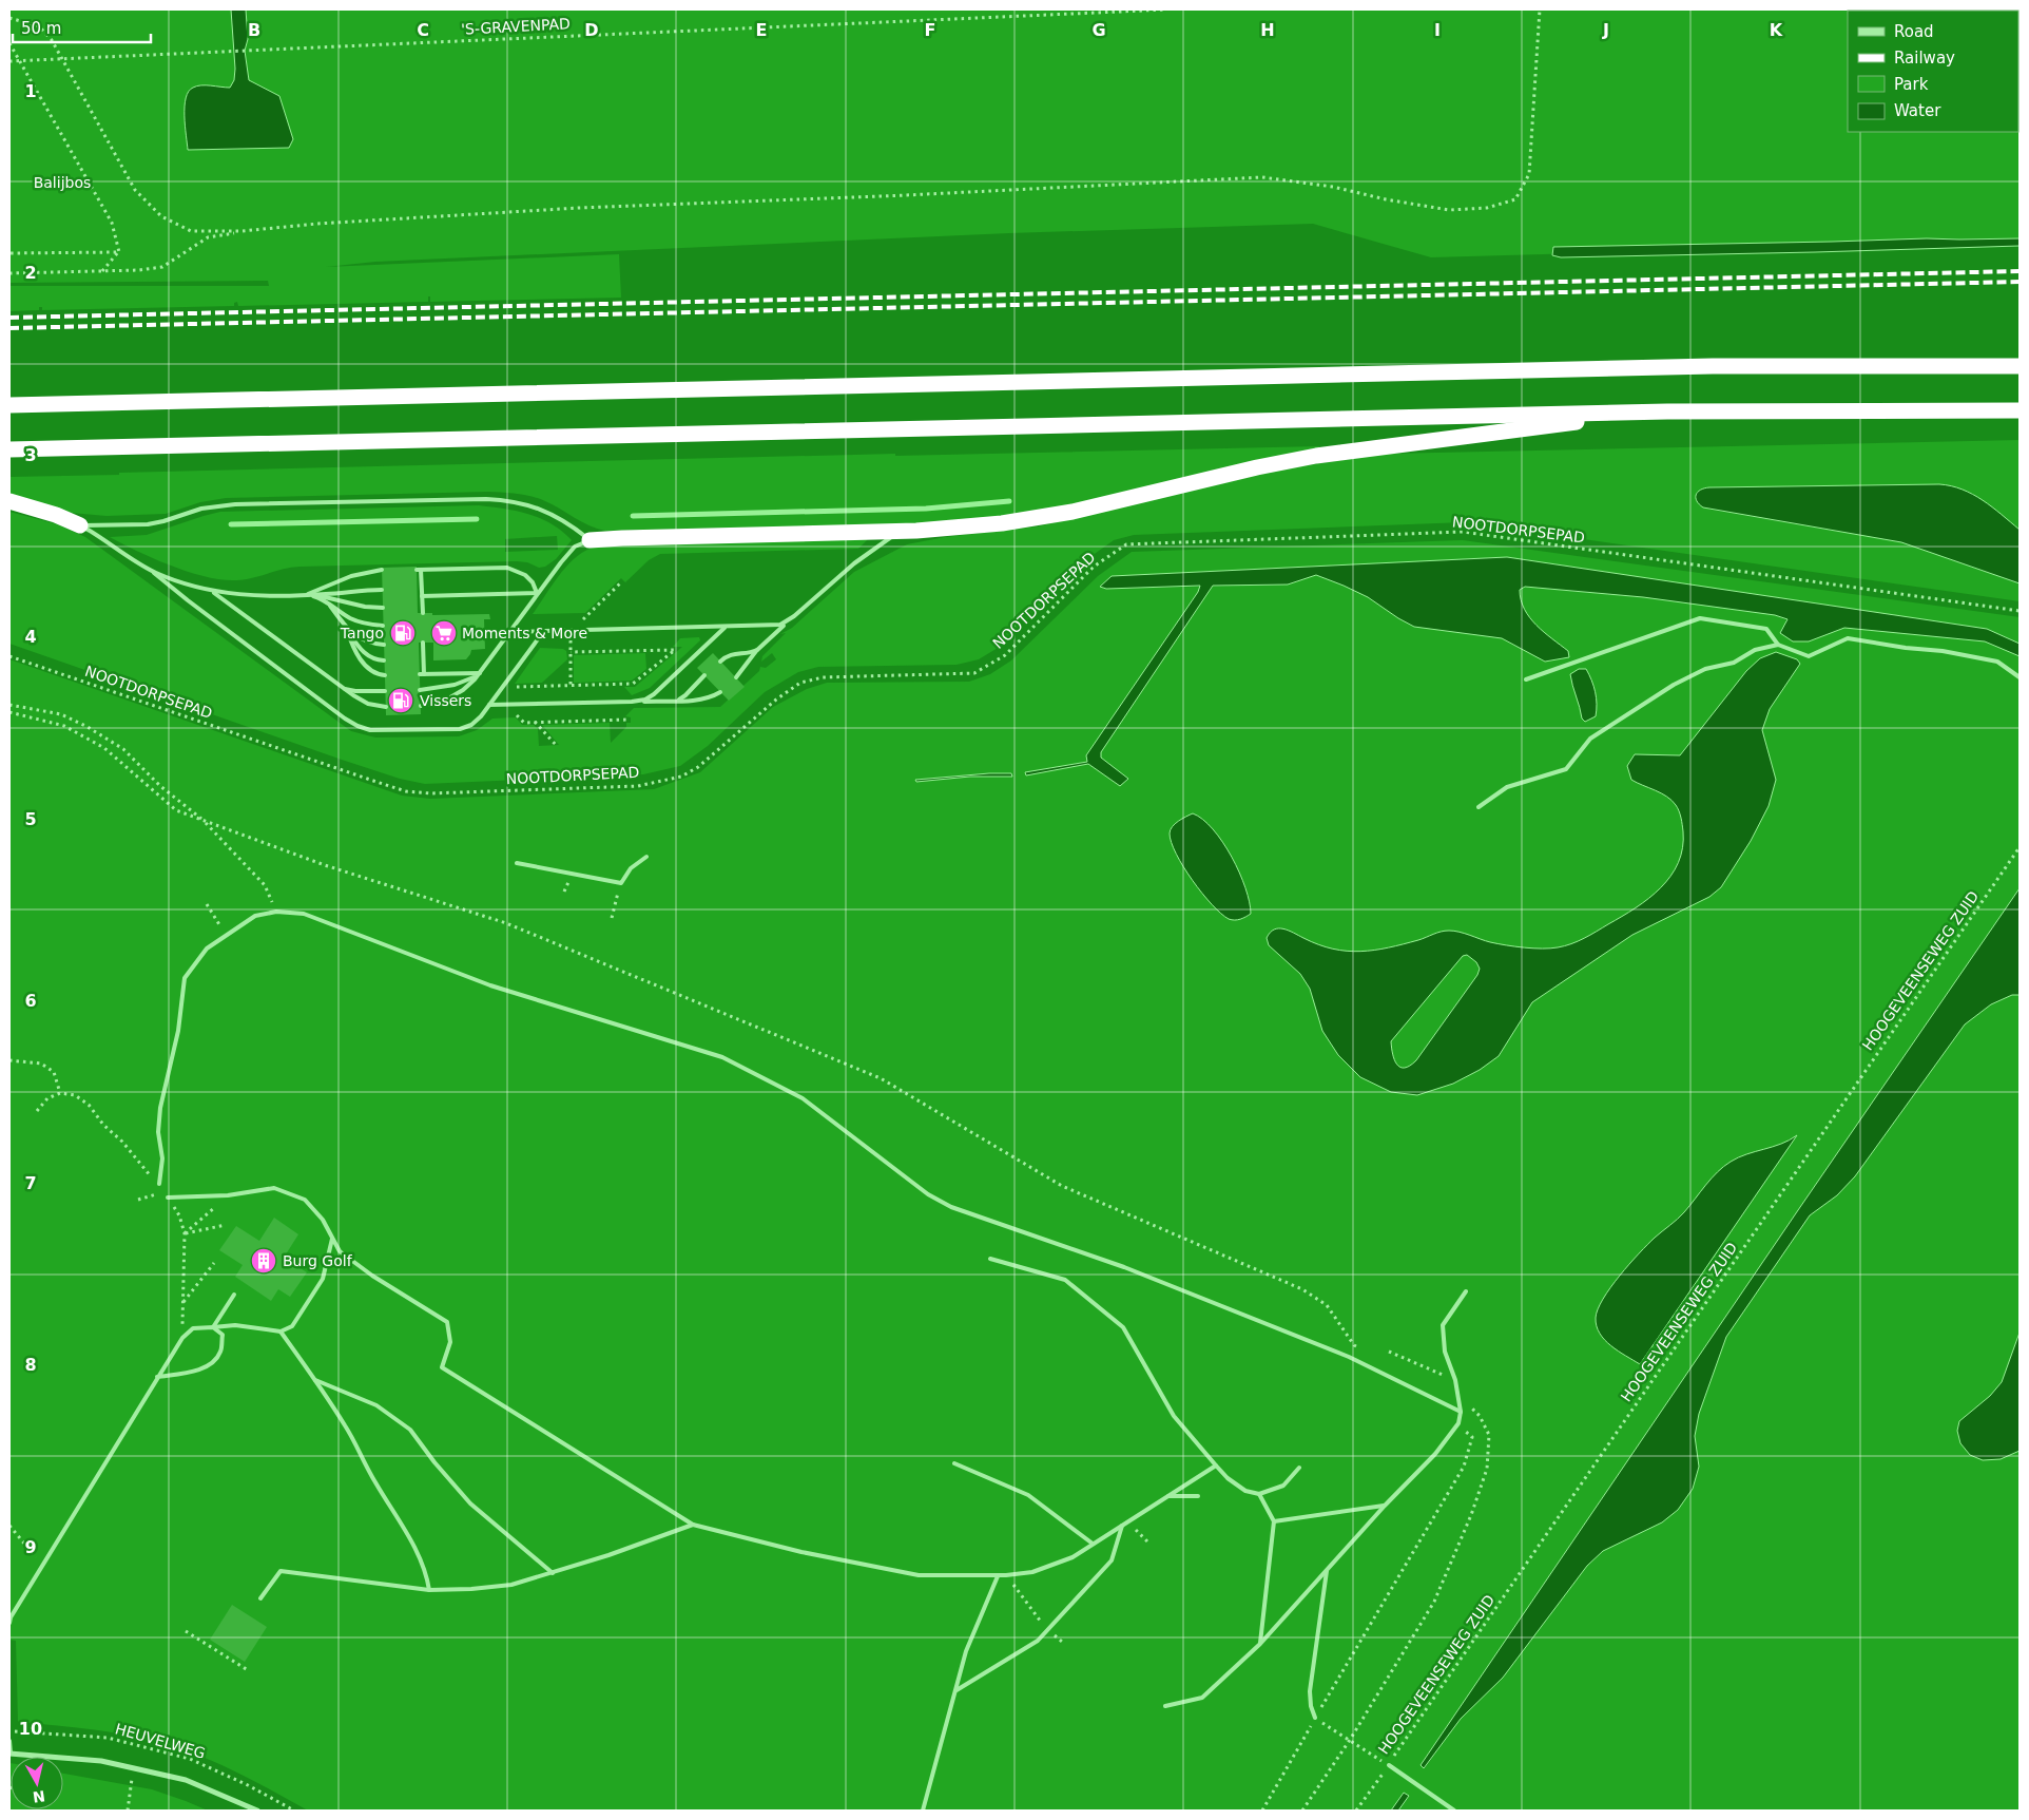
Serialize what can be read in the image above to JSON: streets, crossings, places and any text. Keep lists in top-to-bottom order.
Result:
{
  "streets": {
    "street": ["HEUVELWEG"],
    "path": ["'S-GRAVENPAD", "NOOTDORPSEPAD", "HOOGEVEENSEWEG ZUID"]
  },
  "parks": ["Balijbos"],
  "places": {
    "fuel station": ["Tango", "Vissers"],
    "supermarket": ["Moments & More"],
    "building": ["Burg Golf"]
  },
  "legend": [
    "Road",
    "Railway",
    "Park",
    "Water"
  ],
  "scale_bar": "50 m",
  "north": "bottom",
  "grid": {
    "columns": [
      "B",
      "C",
      "D",
      "E",
      "F",
      "G",
      "H",
      "I",
      "J",
      "K"
    ],
    "rows": [
      "1",
      "2",
      "3",
      "4",
      "5",
      "6",
      "7",
      "8",
      "9",
      "10"
    ]
  }
}
